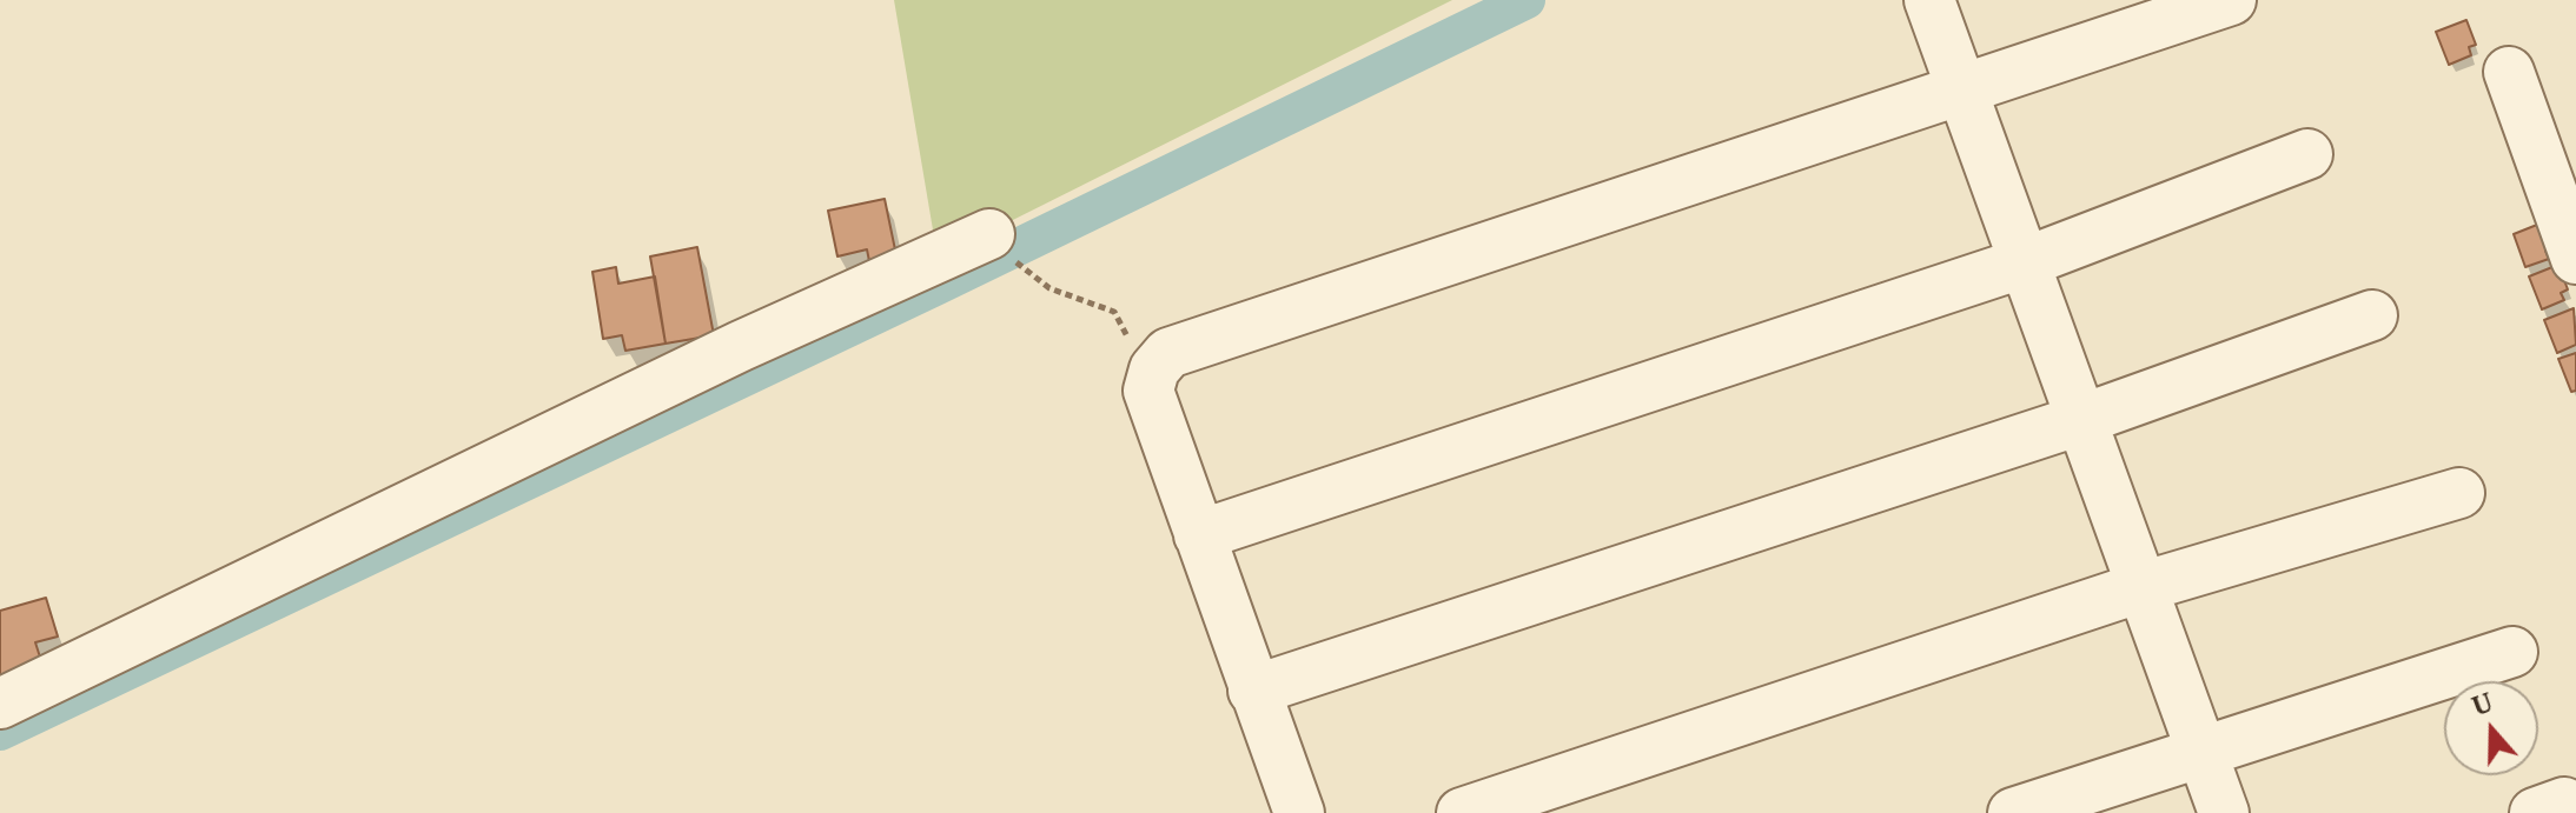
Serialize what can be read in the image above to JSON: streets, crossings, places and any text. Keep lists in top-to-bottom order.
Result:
{
  "north": "top"
}
